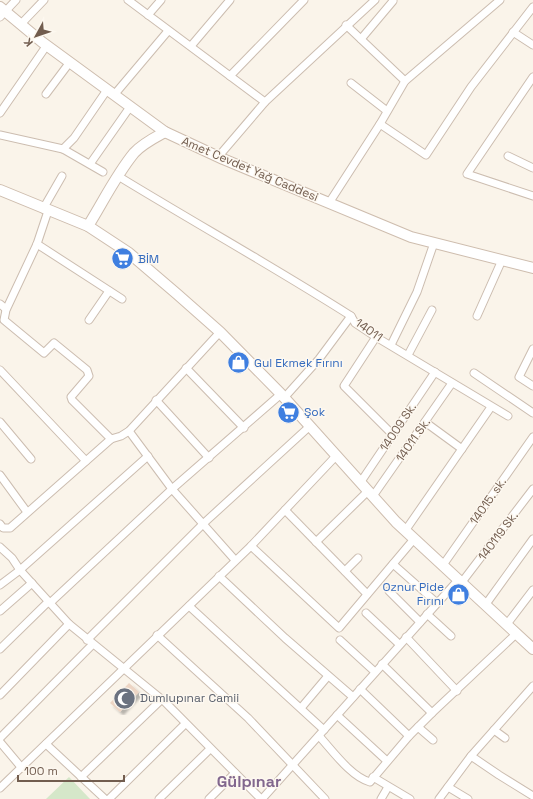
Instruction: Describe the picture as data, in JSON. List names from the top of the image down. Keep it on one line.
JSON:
{"streets":{"main road":["Amet Cevdet Yağ Caddesi"],"street":["14011","14009 Sk.","14011 Sk.","14015. sk.","140119 Sk."]},"crossings":[["14011","14009 Sk."],["14011","14011 Sk."]],"districts":["Gülpınar"],"places":{"supermarket":["BİM","Şok"],"shop":["Gul Ekmek Fırını","Oznur Pide Fırını"],"mosque":["Dumlupınar Camii"]},"scale_bar":"100 m","north":"bottom left"}
